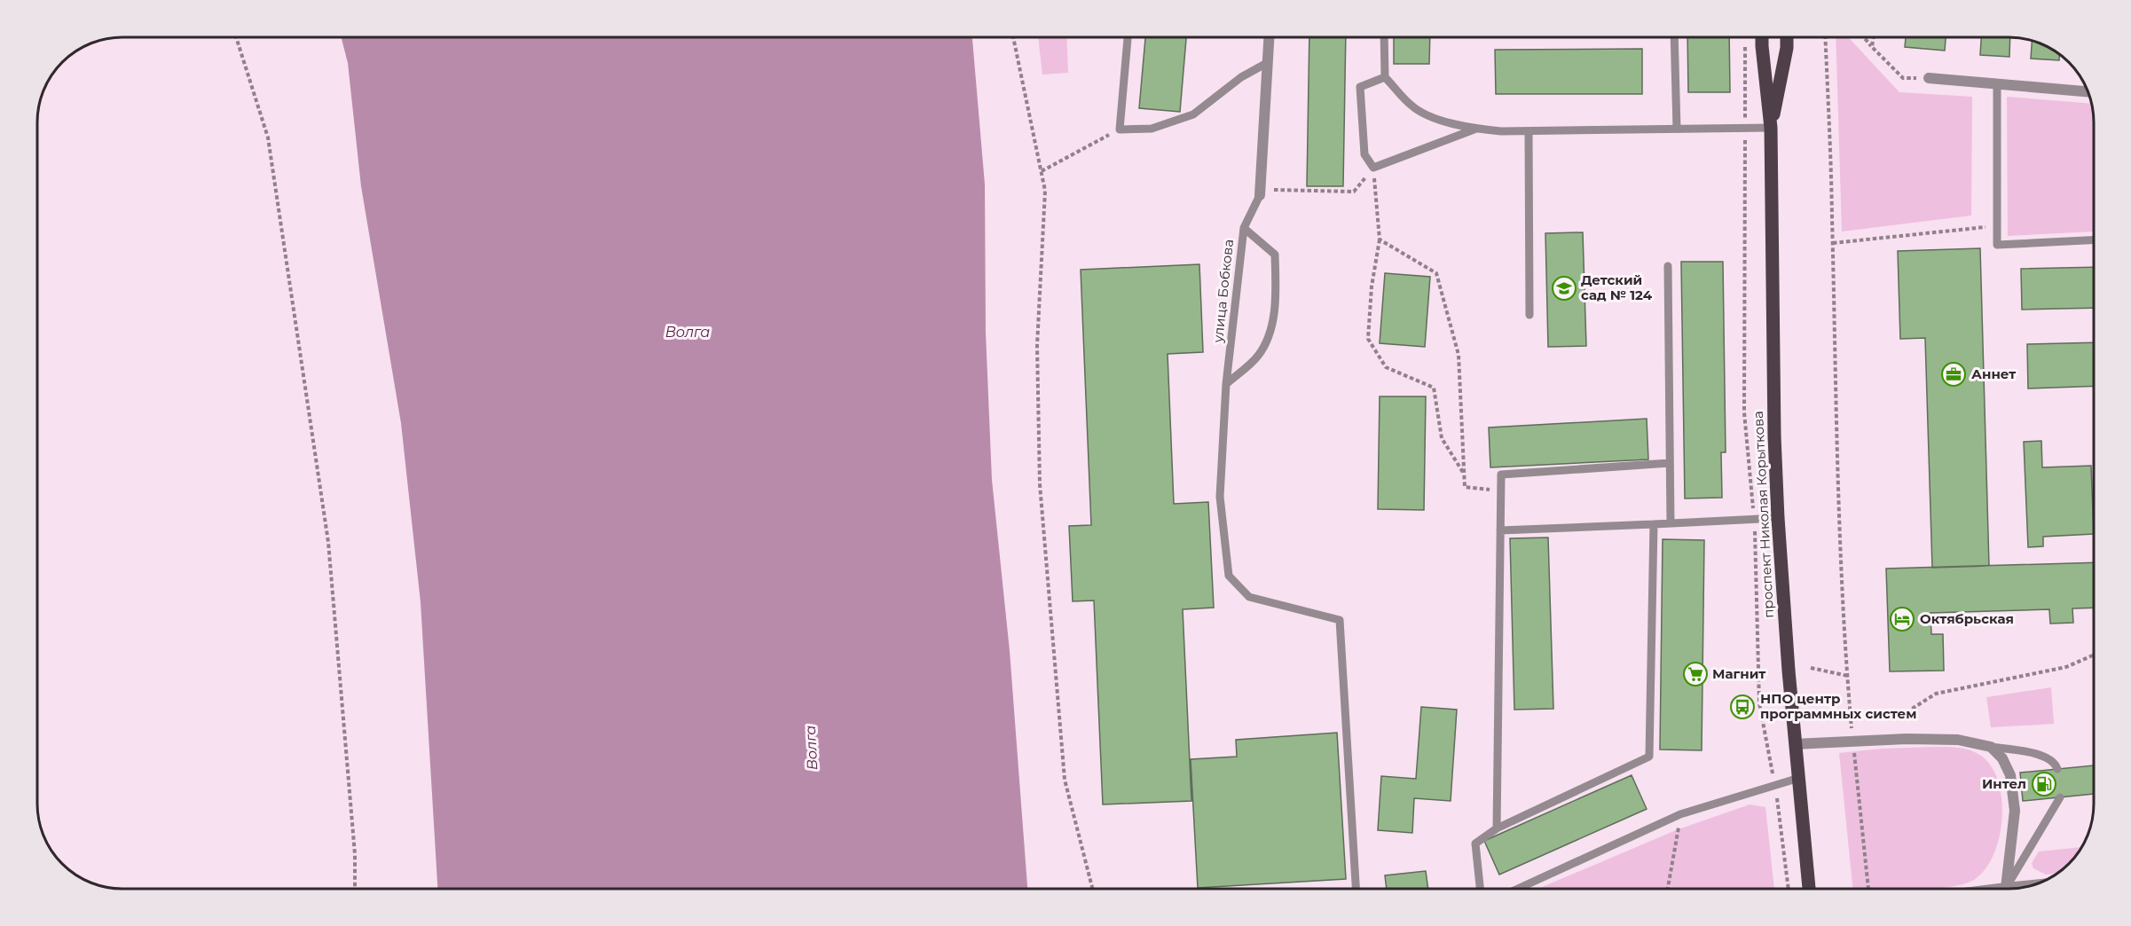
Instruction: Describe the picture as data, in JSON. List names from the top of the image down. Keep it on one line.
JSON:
{"streets":{"main road":["проспект Николая Корыткова"],"street":["улица Бобкова"]},"water":["Волга"],"places":{"school or university":["Детский сад № 124"],"office":["Аннет"],"hotel":["Октябрьская"],"supermarket":["Магнит"],"bus stop":["НПО центр программных систем"],"fuel station":["Интел"]}}
